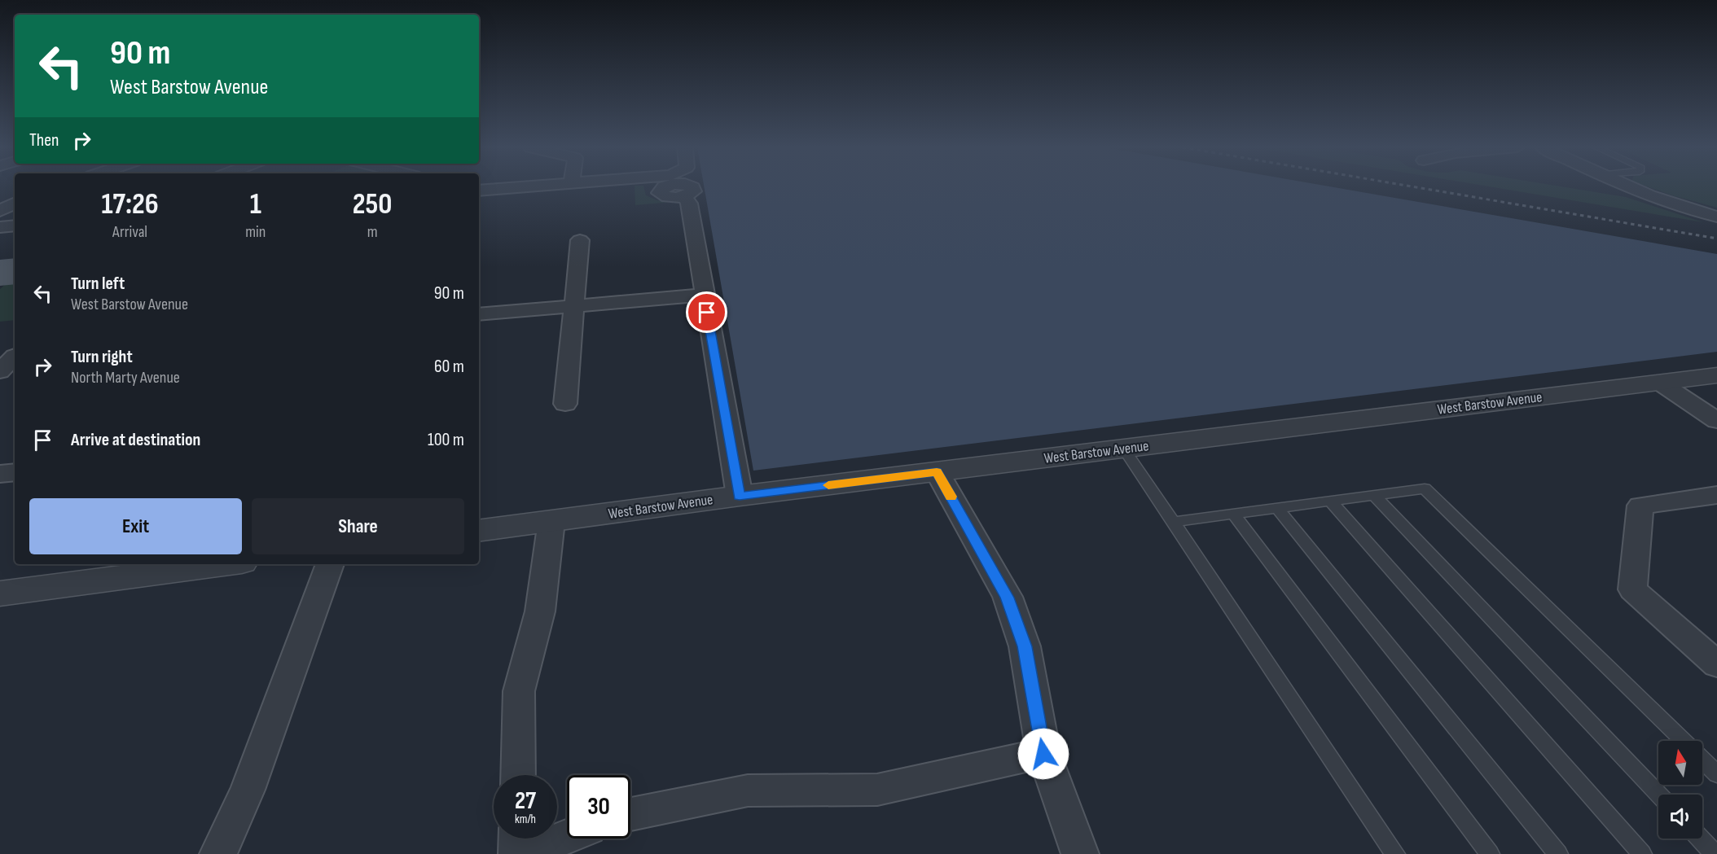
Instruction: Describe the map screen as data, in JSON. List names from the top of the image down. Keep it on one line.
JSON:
{"streets":{"street":["West Barstow Avenue"]},"north":"top","page":{"turn":["90 m","West Barstow Avenue"],"then":"Then","eta":["17:26","Arrival","1","min","250","m"],"list":[{"name":"Turn left","note":"West Barstow Avenue","value":"90 m"},{"name":"Turn right","note":"North Marty Avenue","value":"60 m"},{"name":"Arrive at destination","value":"100 m"}],"buttons":["Exit","Share"],"speed":"27 km/h","limit":"30"}}
